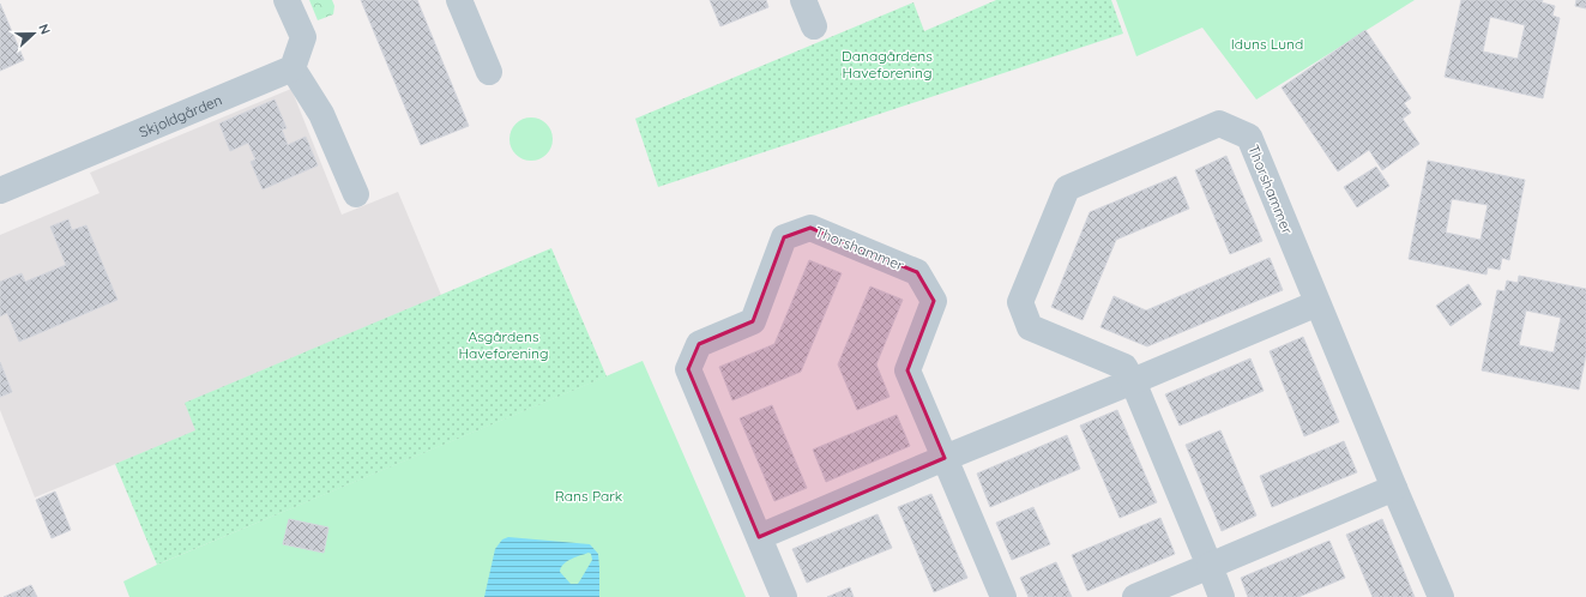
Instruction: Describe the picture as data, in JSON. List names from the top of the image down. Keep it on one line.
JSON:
{"streets":{"street":["Skjoldgården","Thorshammer"]},"parks":["Iduns Lund","Danagårdens Haveforening","Asgårdens Haveforening","Rans Park"],"north":"right"}
